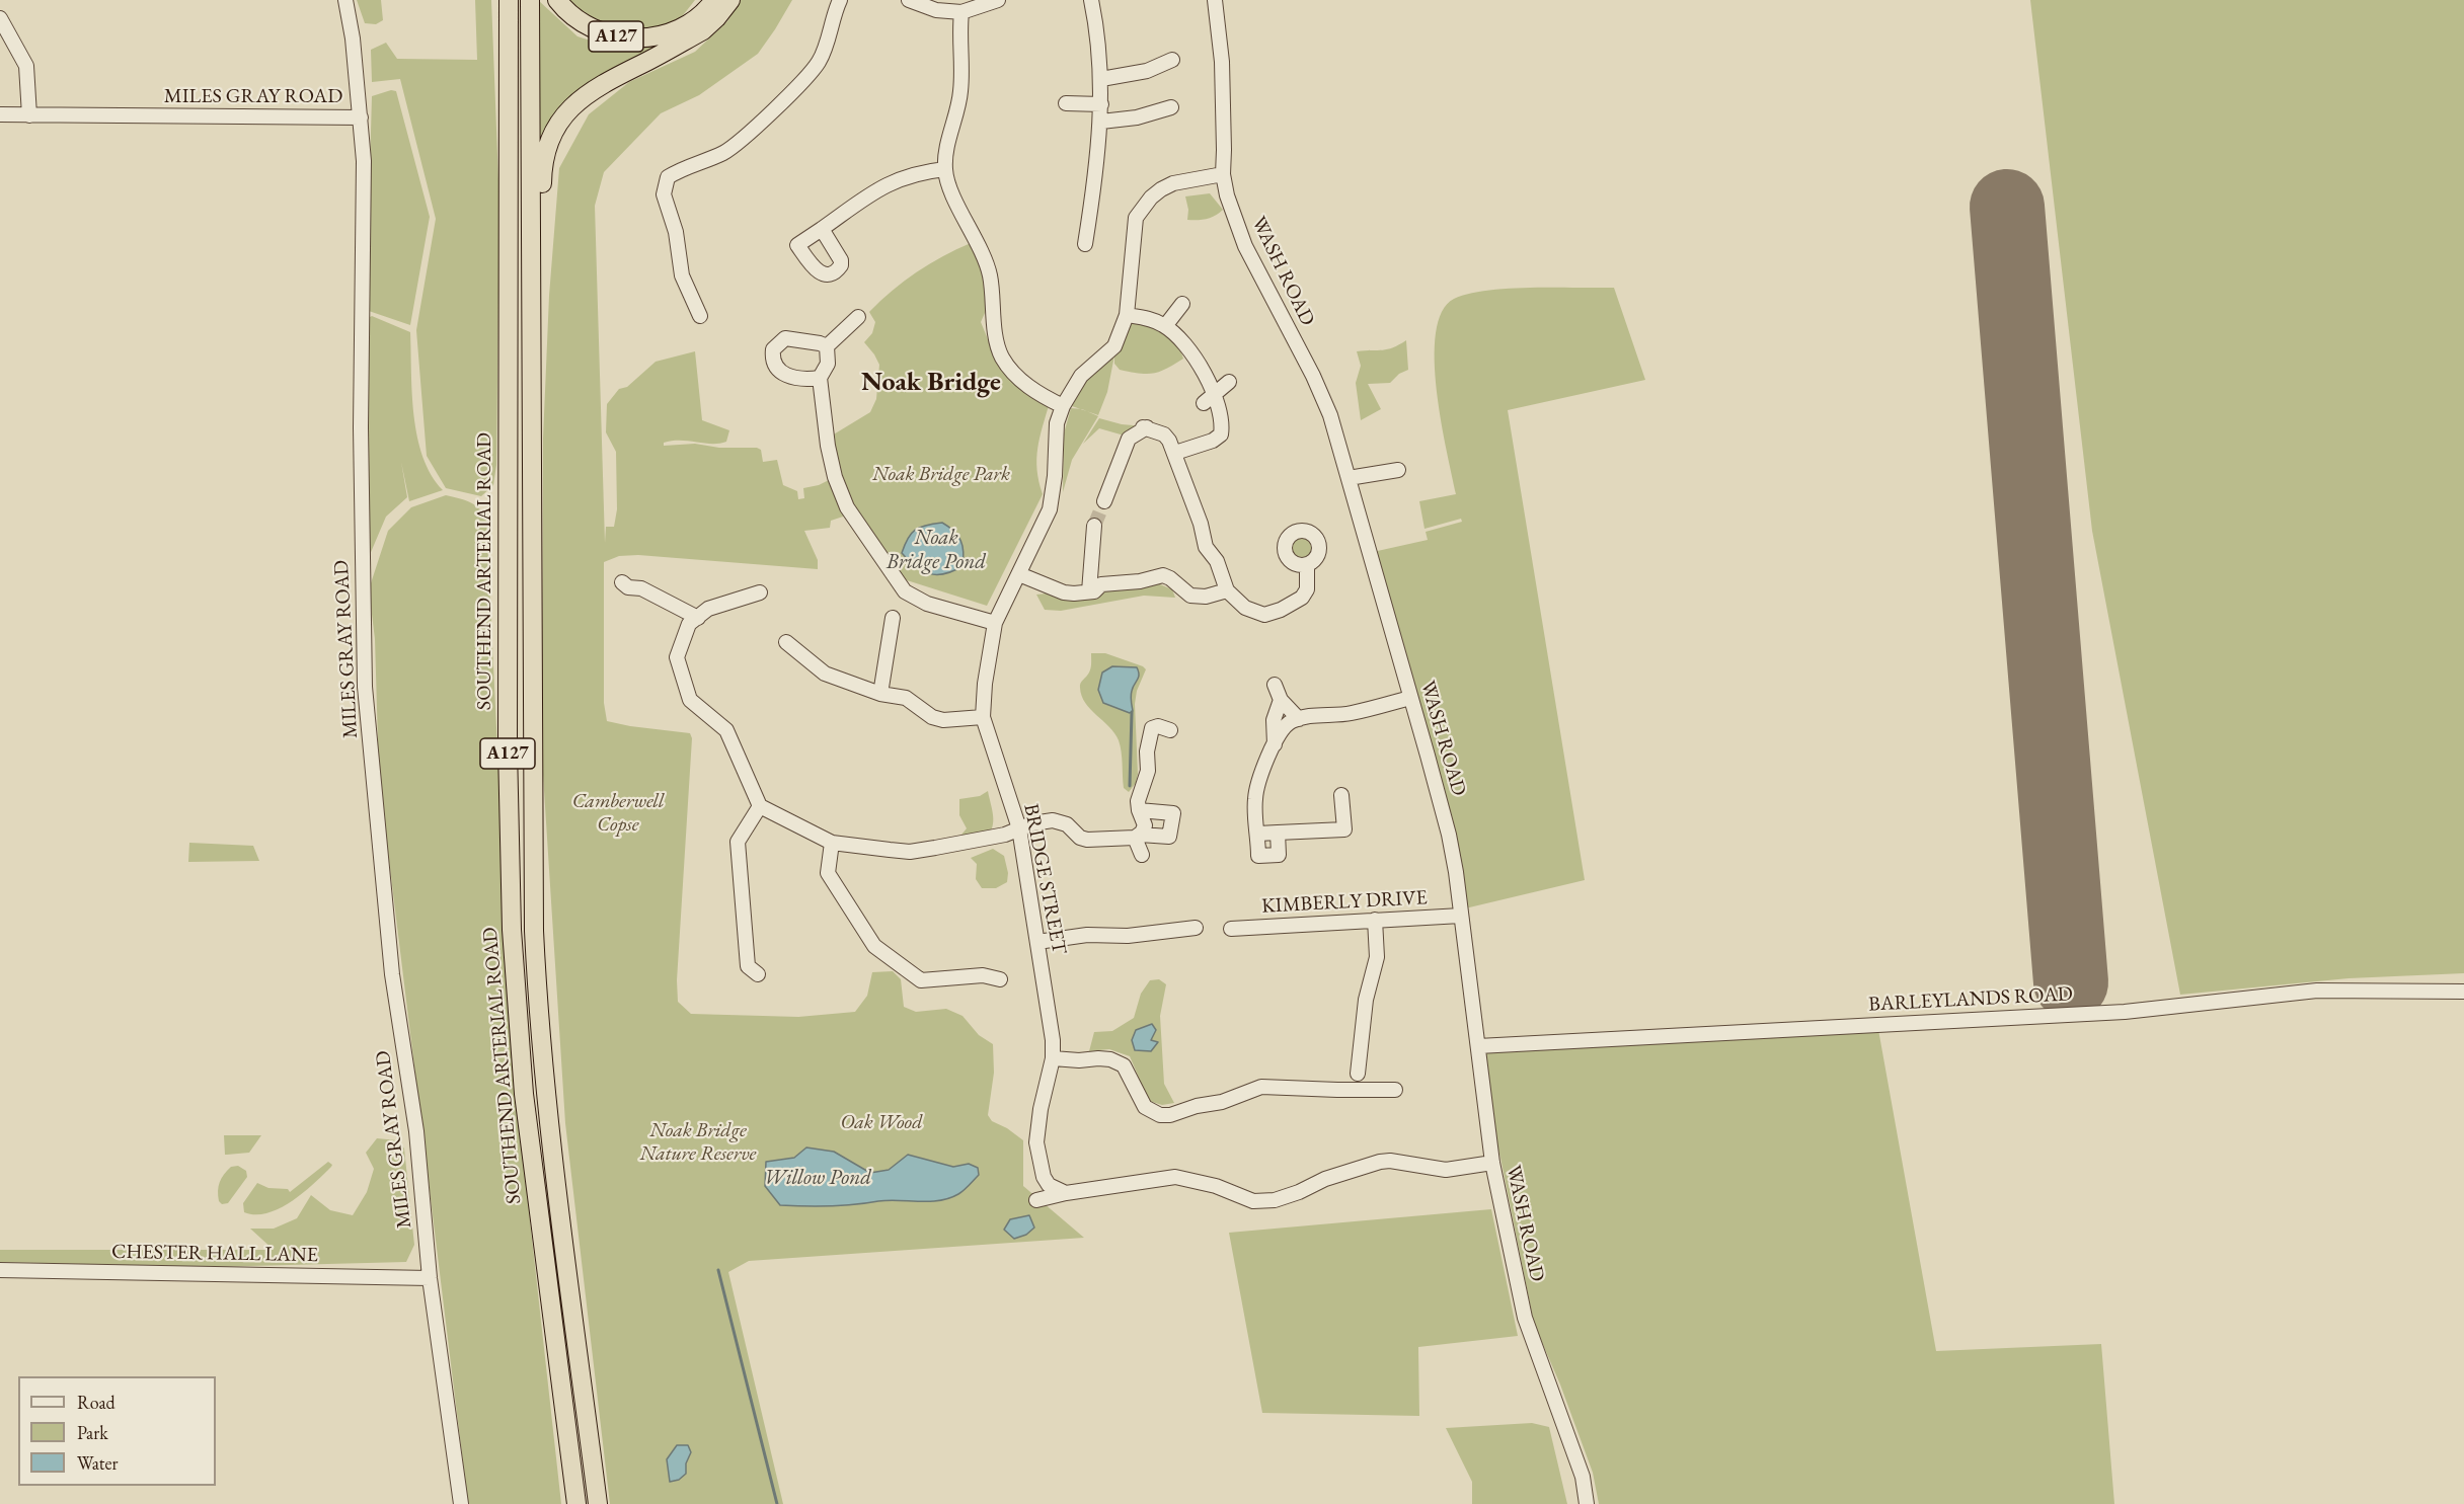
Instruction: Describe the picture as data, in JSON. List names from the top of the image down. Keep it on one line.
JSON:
{"streets":{"highway":["A127","SOUTHEND ARTERIAL ROAD"],"street":["MILES GRAY ROAD","WASH ROAD","BRIDGE STREET","KIMBERLY DRIVE","BARLEYLANDS ROAD","CHESTER HALL LANE"]},"crossings":[["MILES GRAY ROAD","CHESTER HALL LANE"],["WASH ROAD","BRIDGE STREET"],["WASH ROAD","KIMBERLY DRIVE"],["WASH ROAD","BARLEYLANDS ROAD"]],"districts":["Noak Bridge"],"water":["Noak Bridge Pond","Willow Pond"],"parks":["Noak Bridge Park","Camberwell Copse","Oak Wood","Noak Bridge Nature Reserve"],"legend":["Road","Park","Water"]}
